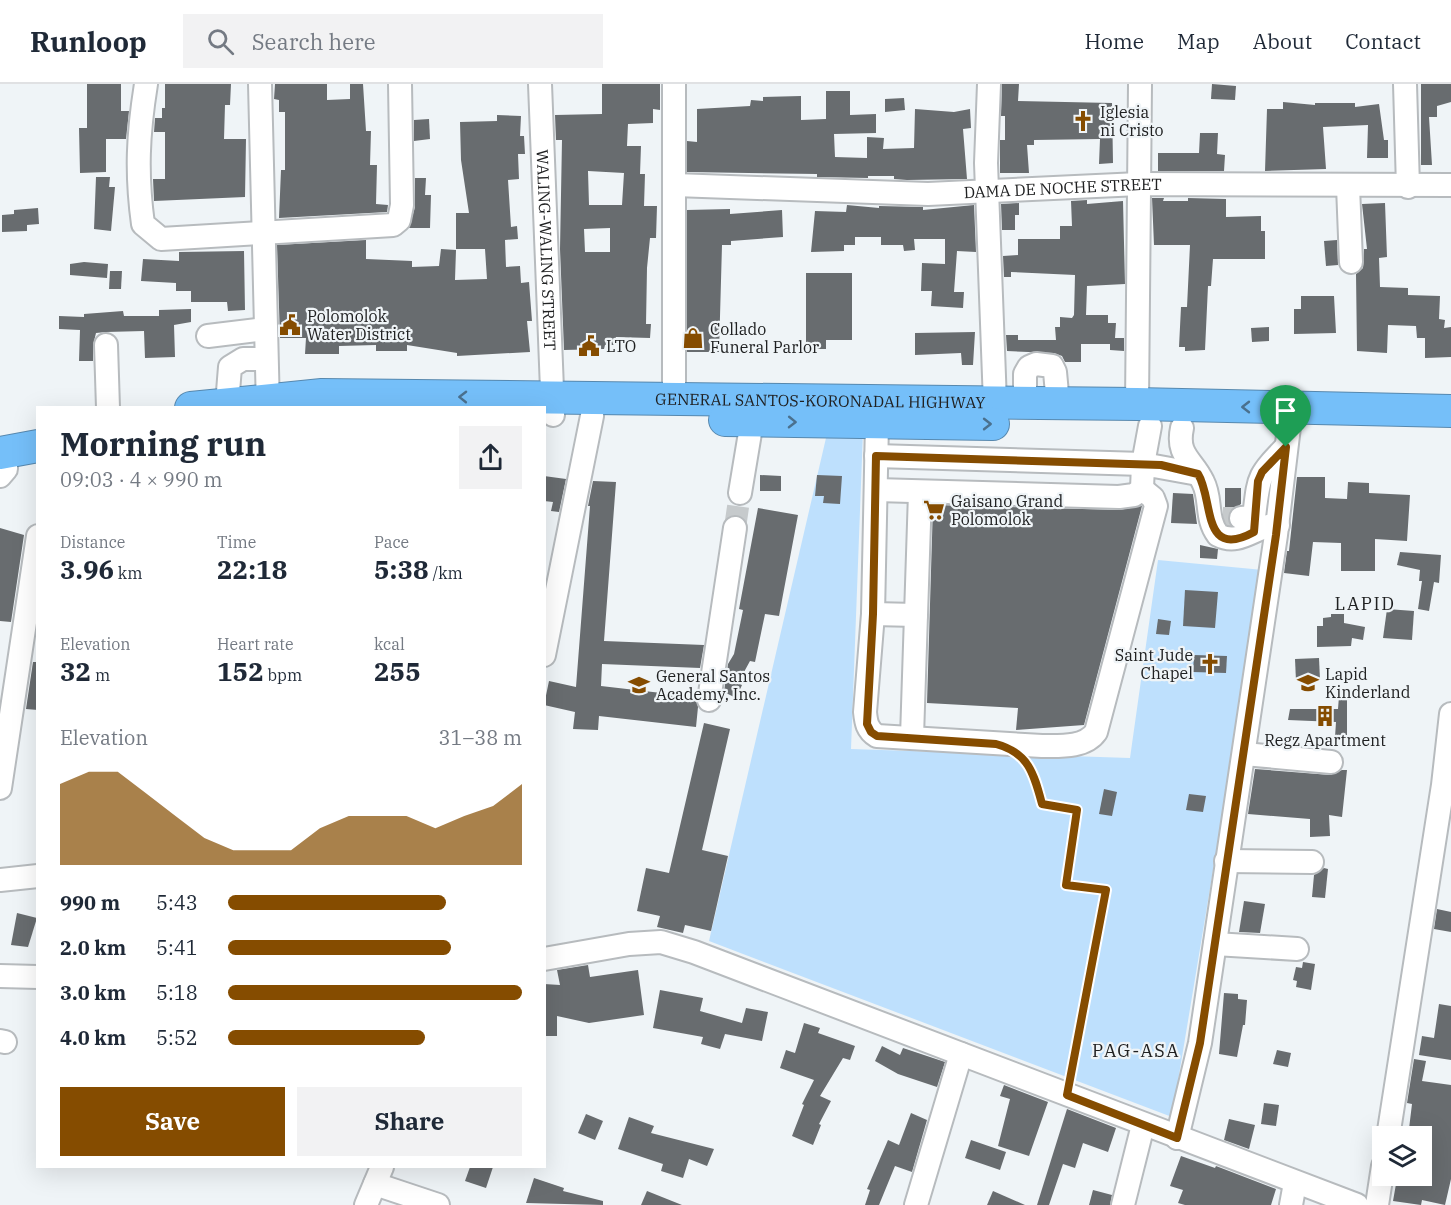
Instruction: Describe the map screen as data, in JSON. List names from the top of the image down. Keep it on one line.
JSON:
{"streets":{"highway":["GENERAL SANTOS-KORONADAL HIGHWAY"],"street":["DAMA DE NOCHE STREET","WALING-WALING STREET"]},"crossings":[["WALING-WALING STREET","GENERAL SANTOS-KORONADAL HIGHWAY"]],"districts":["LAPID","PAG-ASA"],"places":{"church":["Iglesia ni Cristo","Saint Jude Chapel"],"public building":["Polomolok Water District","LTO"],"shop":["Collado Funeral Parlor"],"supermarket":["Gaisano Grand Polomolok"],"school or university":["Lapid Kinderland","General Santos Academy, Inc."],"building":["Regz Apartment"]},"page":{"header":"Runloop","search":"Search here","nav":["Home","Map","About","Contact"],"heading":["Morning run","09:03 · 4 × 990 m"],"stats":[["Distance","3.96 km"],["Time","22:18"],["Pace","5:38 /km"],["Elevation","32 m"],["Heart rate","152 bpm"],["kcal","255"]],"chart":["Elevation","31–38 m"],"list":[{"name":"990 m","note":"5:43"},{"name":"2.0 km","note":"5:41"},{"name":"3.0 km","note":"5:18"},{"name":"4.0 km","note":"5:52"}],"buttons":["Save","Share"]}}
